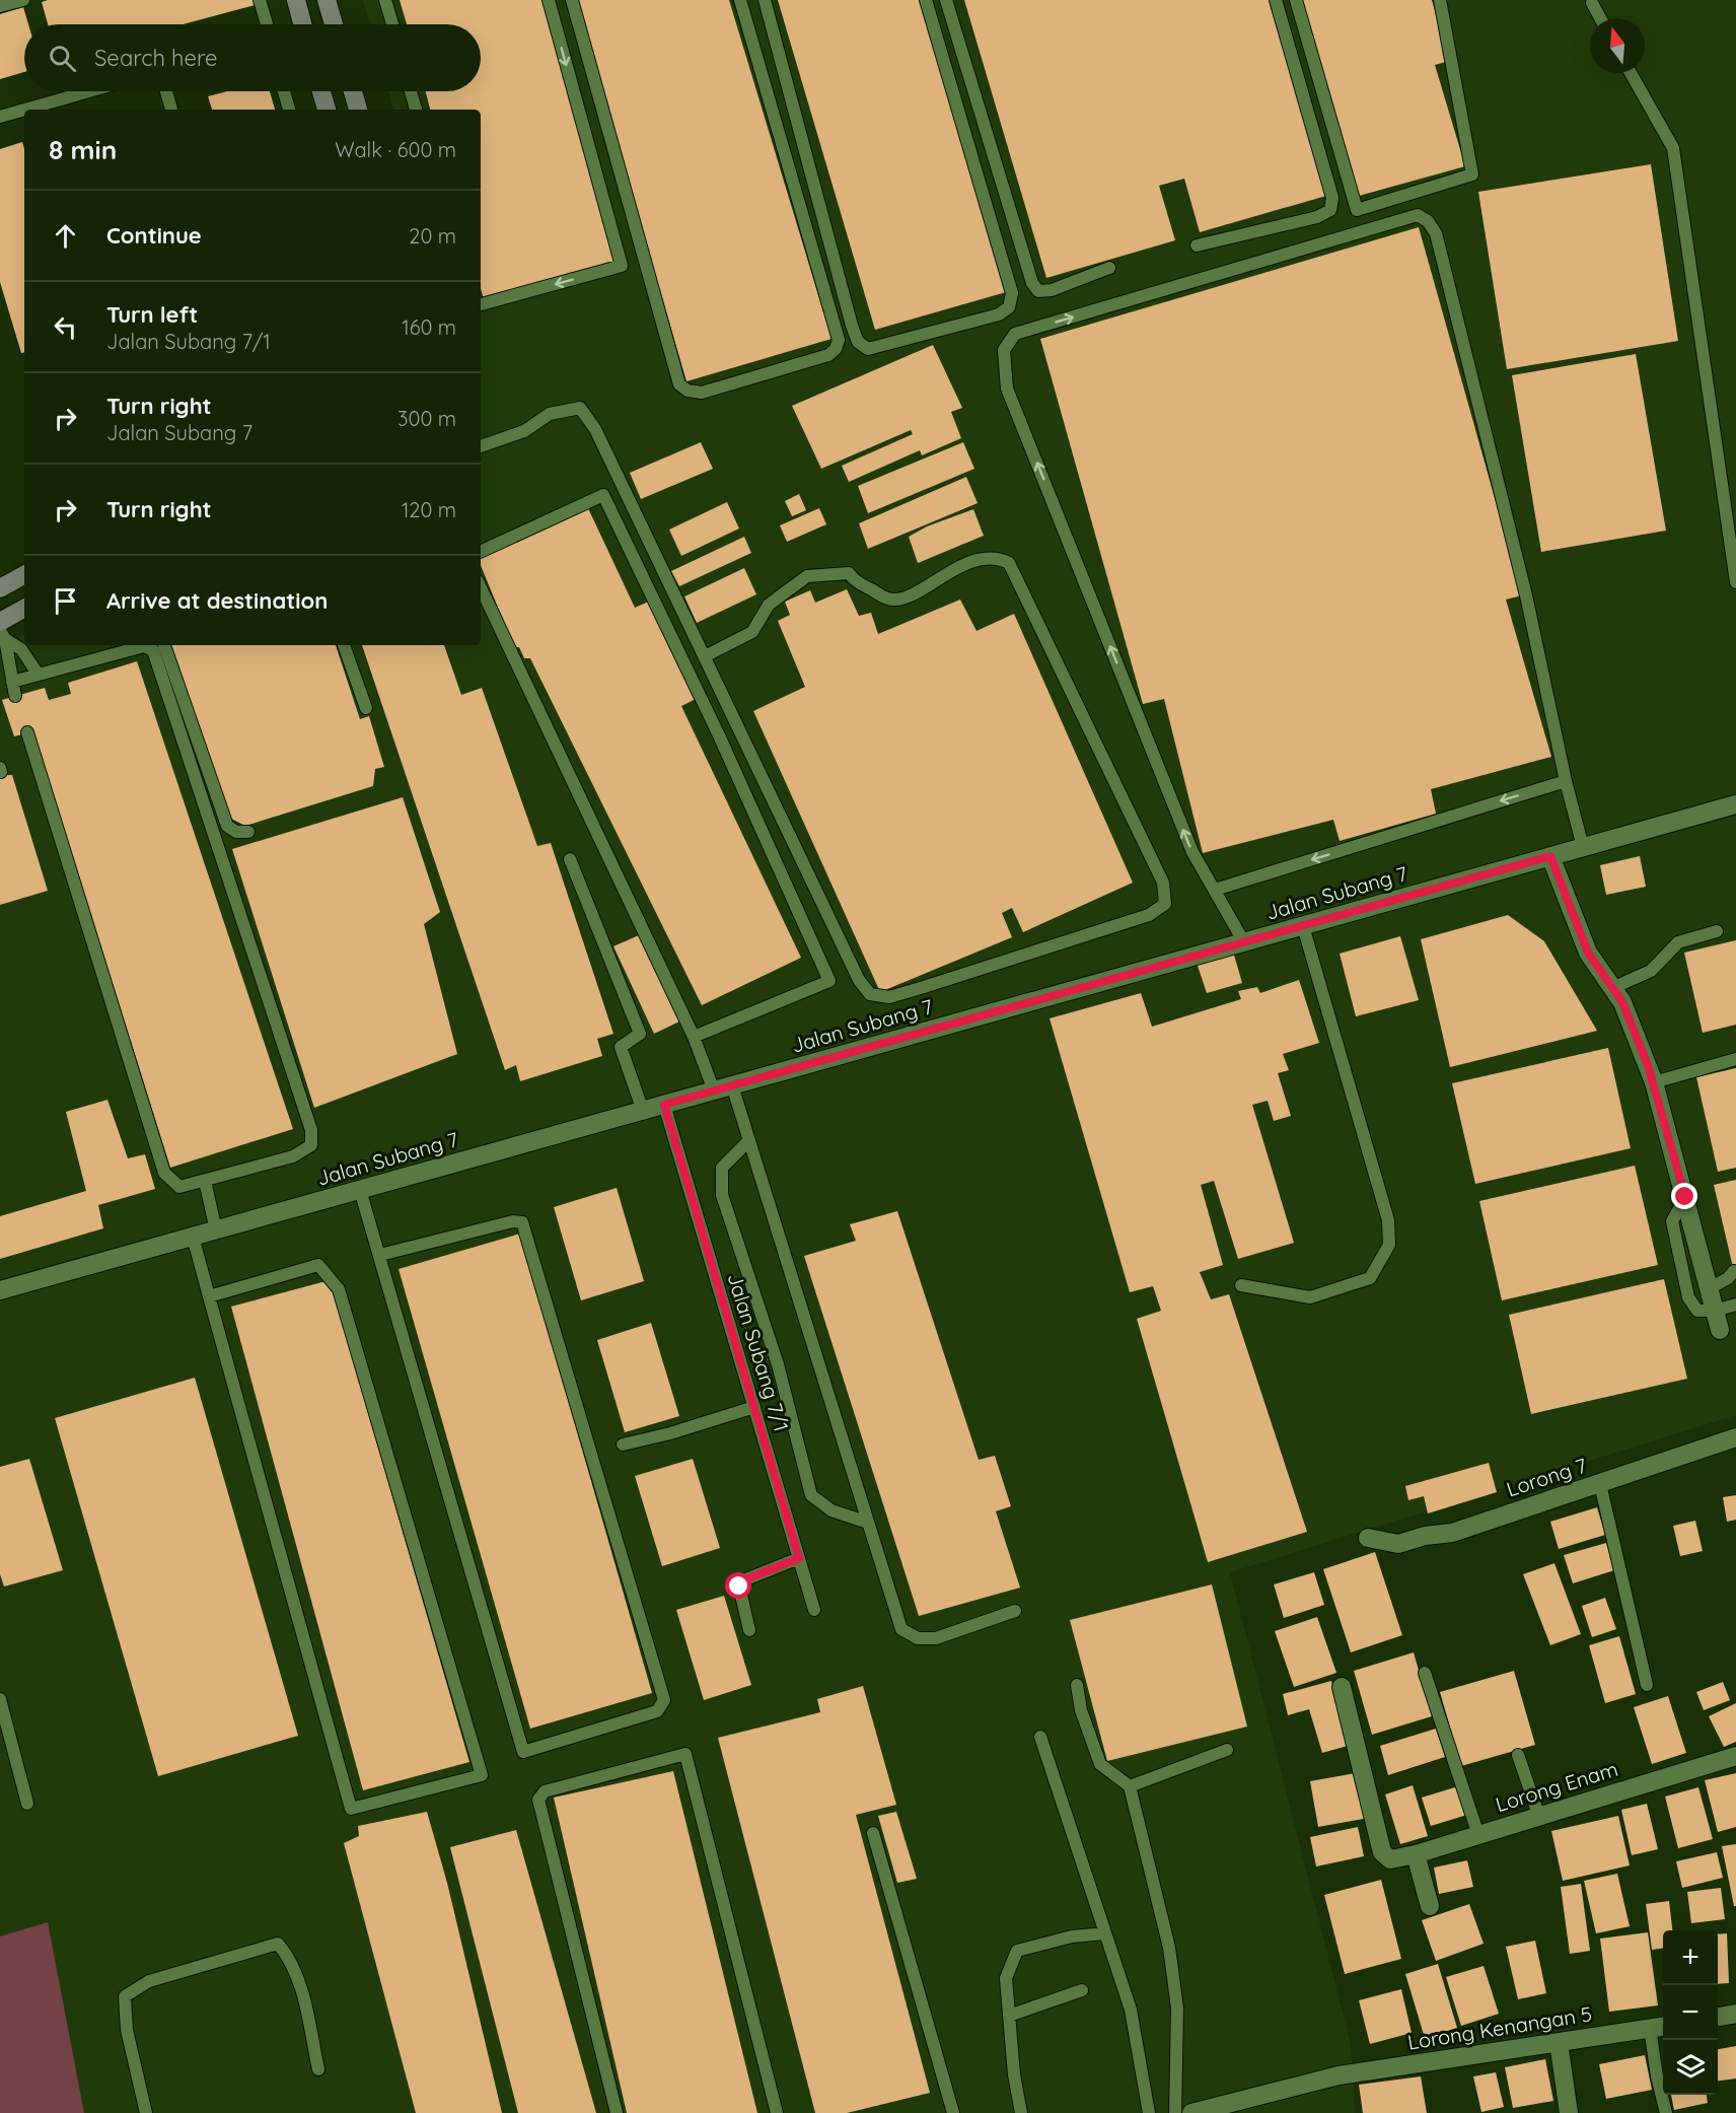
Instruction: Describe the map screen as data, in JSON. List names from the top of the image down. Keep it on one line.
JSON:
{"streets":{"street":["Jalan Subang 7","Lorong 7","Lorong Enam","Lorong Kenangan 5"],"lane":["Jalan Subang 7/1"]},"crossings":[["Jalan Subang 7","Jalan Subang 7/1"]],"north":"top","page":{"search":"Search here","heading":["8 min","Walk · 600 m"],"list":[["Continue","20 m"],["Turn left","Jalan Subang 7/1","160 m"],["Turn right","Jalan Subang 7","300 m"],["Turn right","120 m"],"Arrive at destination"],"map_buttons":["+","−"]}}
